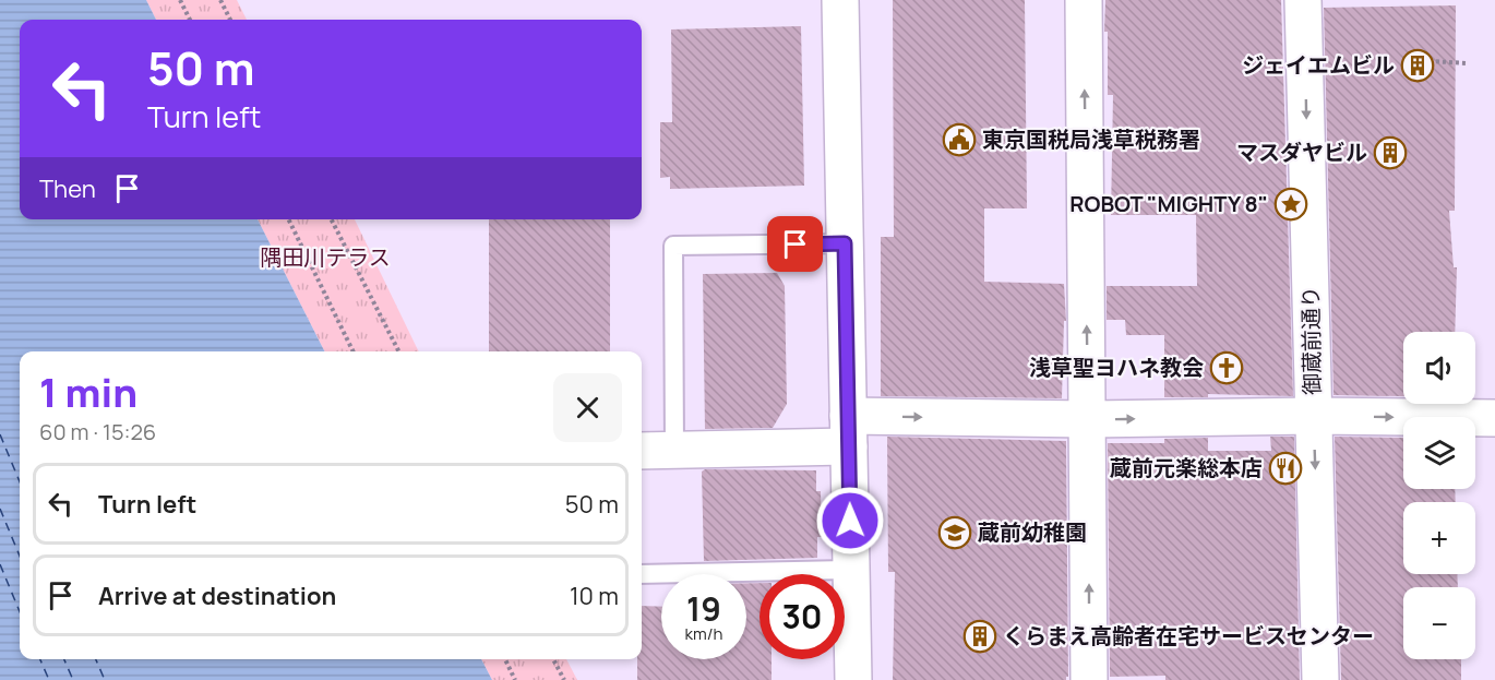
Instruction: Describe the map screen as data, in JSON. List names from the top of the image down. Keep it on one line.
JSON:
{"streets":{"street":["御蔵前通り"]},"parks":["隅田川テラス"],"places":{"building":["ジェイエムビル","マスダヤビル","くらまえ高齢者在宅サービスセンター"],"public building":["東京国税局浅草税務署"],"place":["ROBOT \"MIGHTY 8\""],"church":["浅草聖ヨハネ教会"],"restaurant":["蔵前元楽総本店"],"school or university":["蔵前幼稚園"]},"page":{"turn":["50 m","Turn left"],"then":"Then","map_buttons":["+","−"],"heading":["1 min","60 m · 15:26"],"list":[{"name":"Turn left","value":"50 m"},{"name":"Arrive at destination","value":"10 m"}],"speed":"19 km/h","limit":"30"}}
